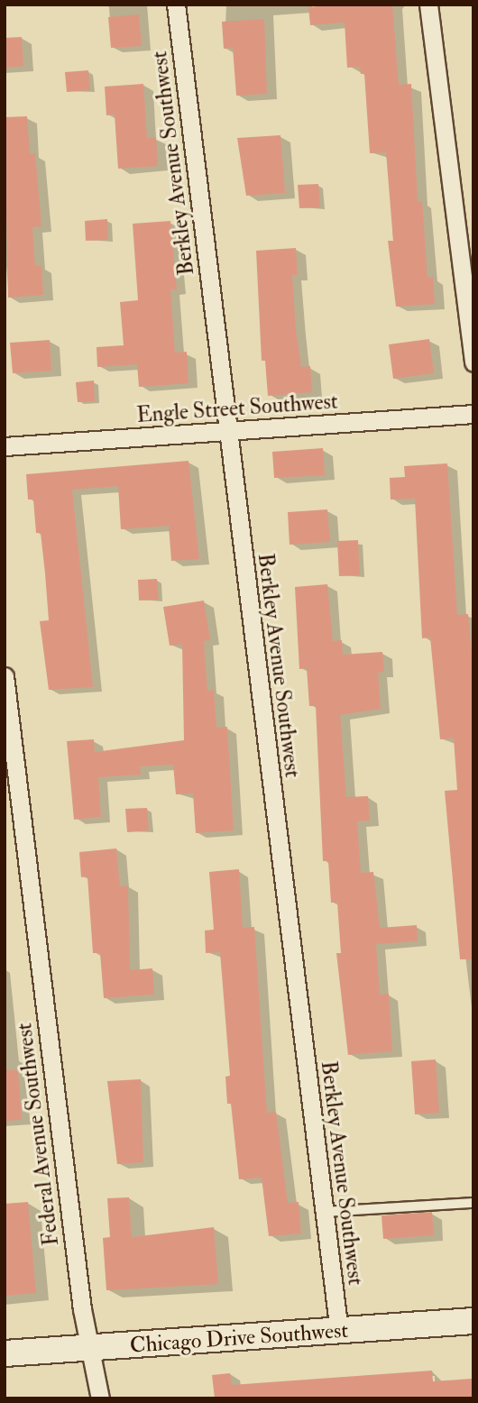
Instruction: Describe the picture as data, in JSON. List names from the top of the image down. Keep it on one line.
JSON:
{"streets":{"main road":["Chicago Drive Southwest"],"street":["Berkley Avenue Southwest","Engle Street Southwest","Federal Avenue Southwest"]},"crossings":[["Berkley Avenue Southwest","Engle Street Southwest"],["Berkley Avenue Southwest","Chicago Drive Southwest"],["Federal Avenue Southwest","Chicago Drive Southwest"]]}
